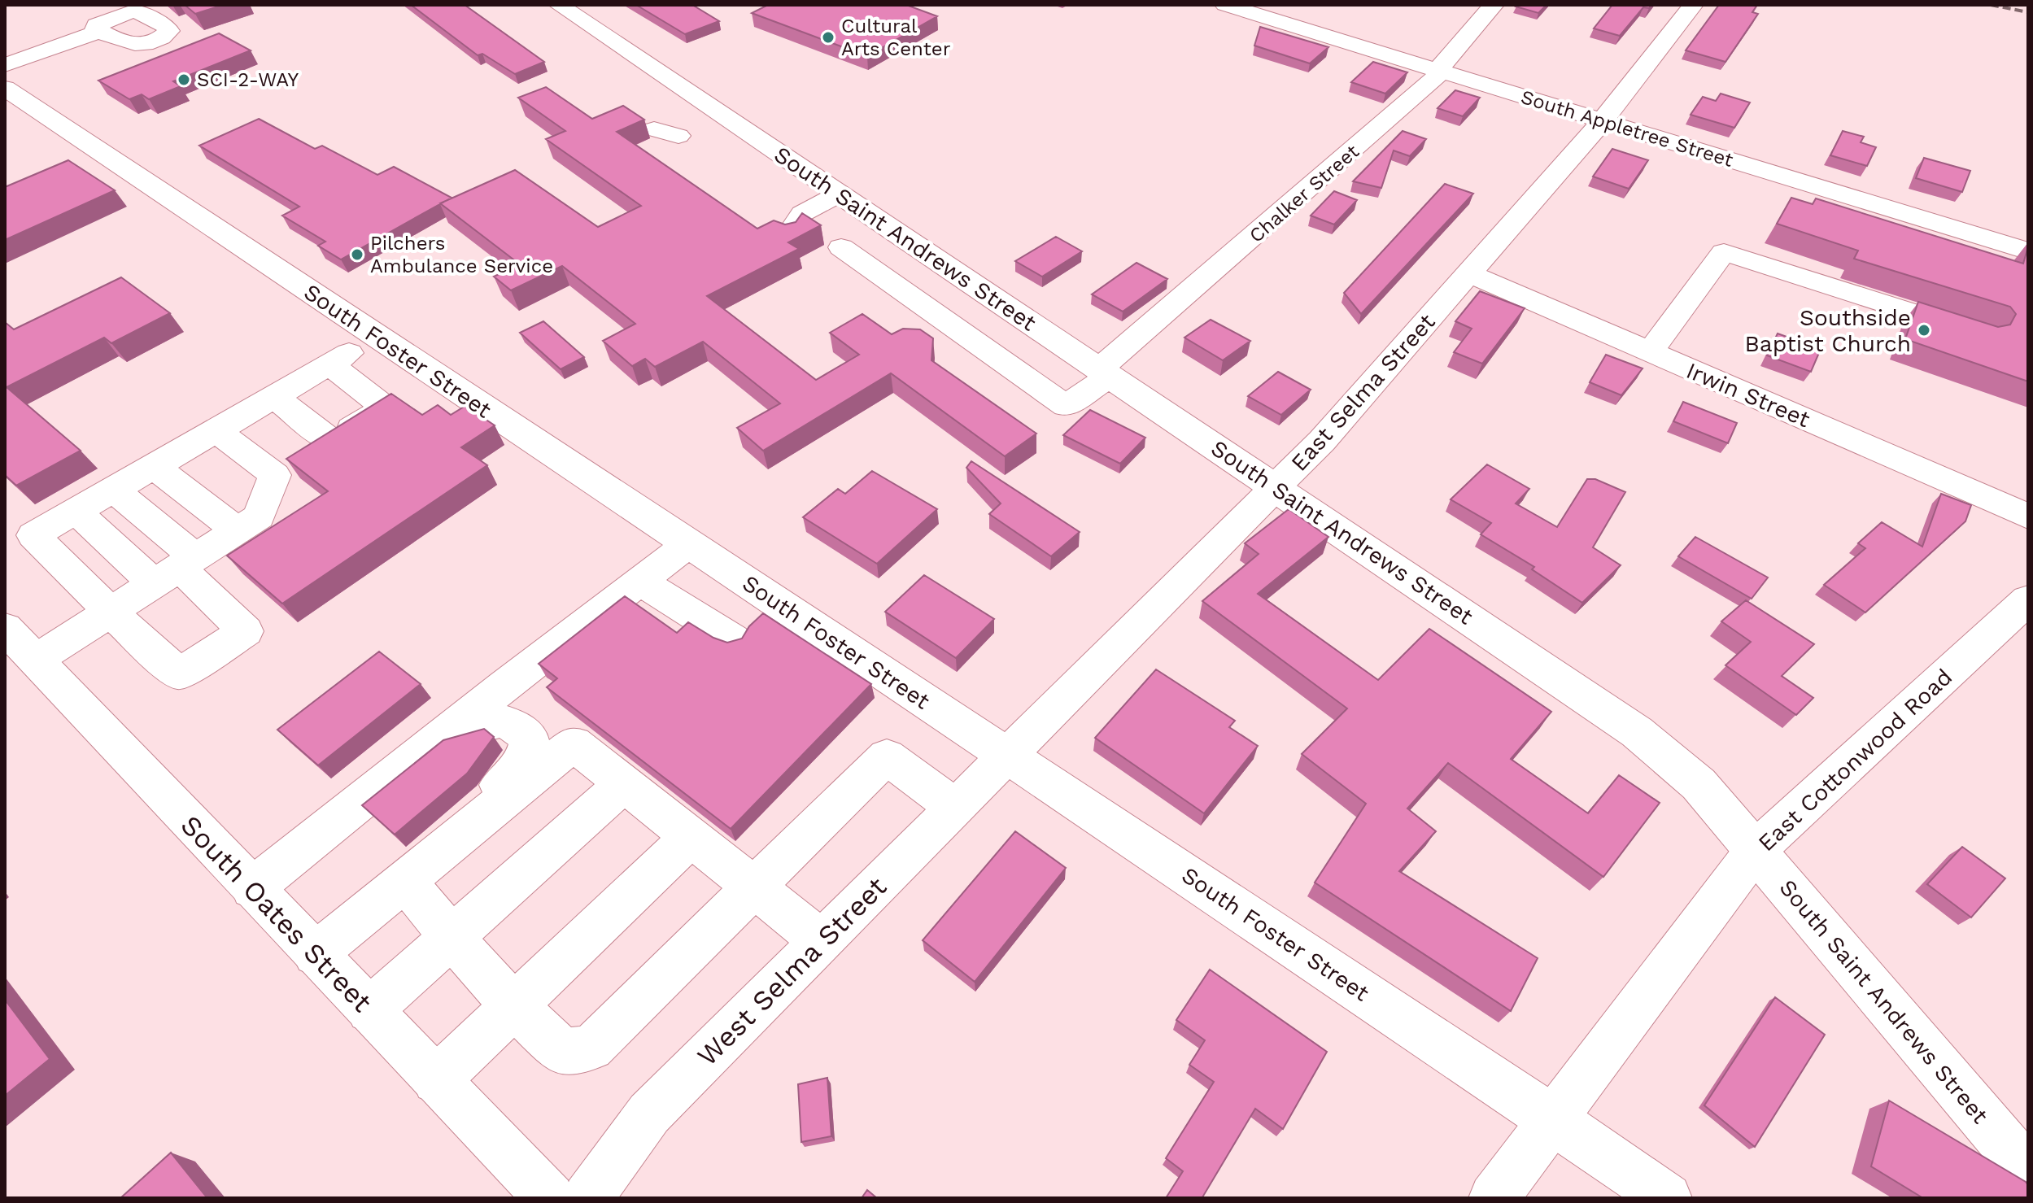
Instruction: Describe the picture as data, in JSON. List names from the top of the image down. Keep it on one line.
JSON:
{"streets":{"street":["South Appletree Street","Chalker Street","South Saint Andrews Street","South Foster Street","East Selma Street","Irwin Street","East Cottonwood Road","South Oates Street","West Selma Street"]},"crossings":[["South Appletree Street","Chalker Street"],["South Appletree Street","East Selma Street"],["Chalker Street","South Saint Andrews Street"],["South Saint Andrews Street","East Selma Street"],["South Saint Andrews Street","East Cottonwood Road"],["South Foster Street","East Selma Street"],["South Foster Street","East Cottonwood Road"],["South Foster Street","West Selma Street"],["East Selma Street","Irwin Street"],["East Selma Street","West Selma Street"]],"places":["Cultural Arts Center","SCI-2-WAY","Pilchers Ambulance Service","Southside Baptist Church"]}
